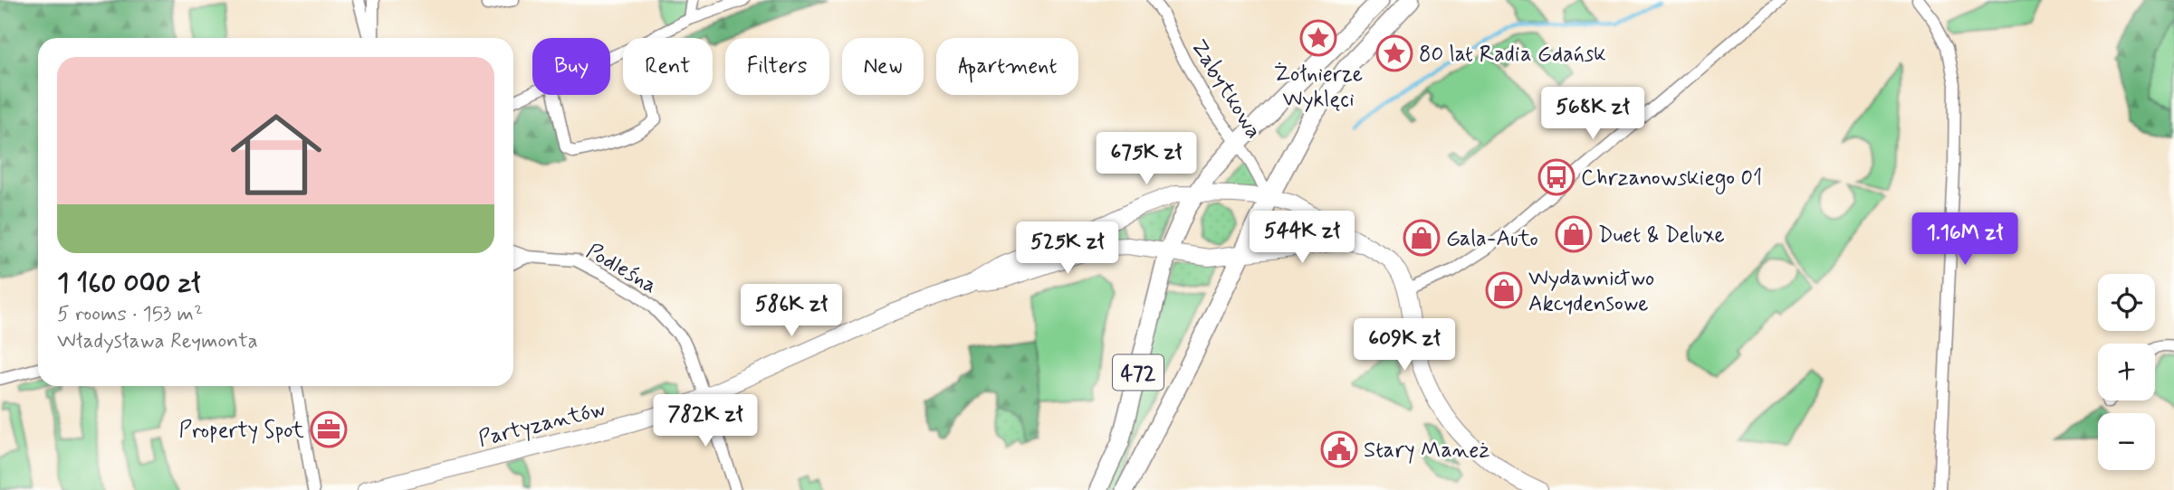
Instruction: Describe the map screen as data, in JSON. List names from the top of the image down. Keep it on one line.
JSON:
{"streets":{"main road":["472"],"street":["Zabytkowa","Podleśna","Partyzantów"]},"crossings":[["Zabytkowa","472"],["Zabytkowa","Partyzantów"],["Podleśna","Partyzantów"],["472","Partyzantów"]],"places":{"place":["Żołnierze Wyklęci","80 lat Radia Gdańsk"],"bus stop":["Chrzanowskiego 01"],"shop":["Duet & Deluxe","Gala-Auto","Wydawnictwo Akcydensowe"],"office":["Property Spot"],"public building":["Stary Maneż"]},"page":{"chip":["Buy","Rent","Filters","New","Apartment"],"list":[{"name":"1 160 000 zł","note":"5 rooms · 153 m² · Władysława Reymonta"}],"price":["568K zł","675K zł","544K zł","1.16M zł","525K zł","586K zł","609K zł","782K zł"],"map_buttons":["+","−"]}}
